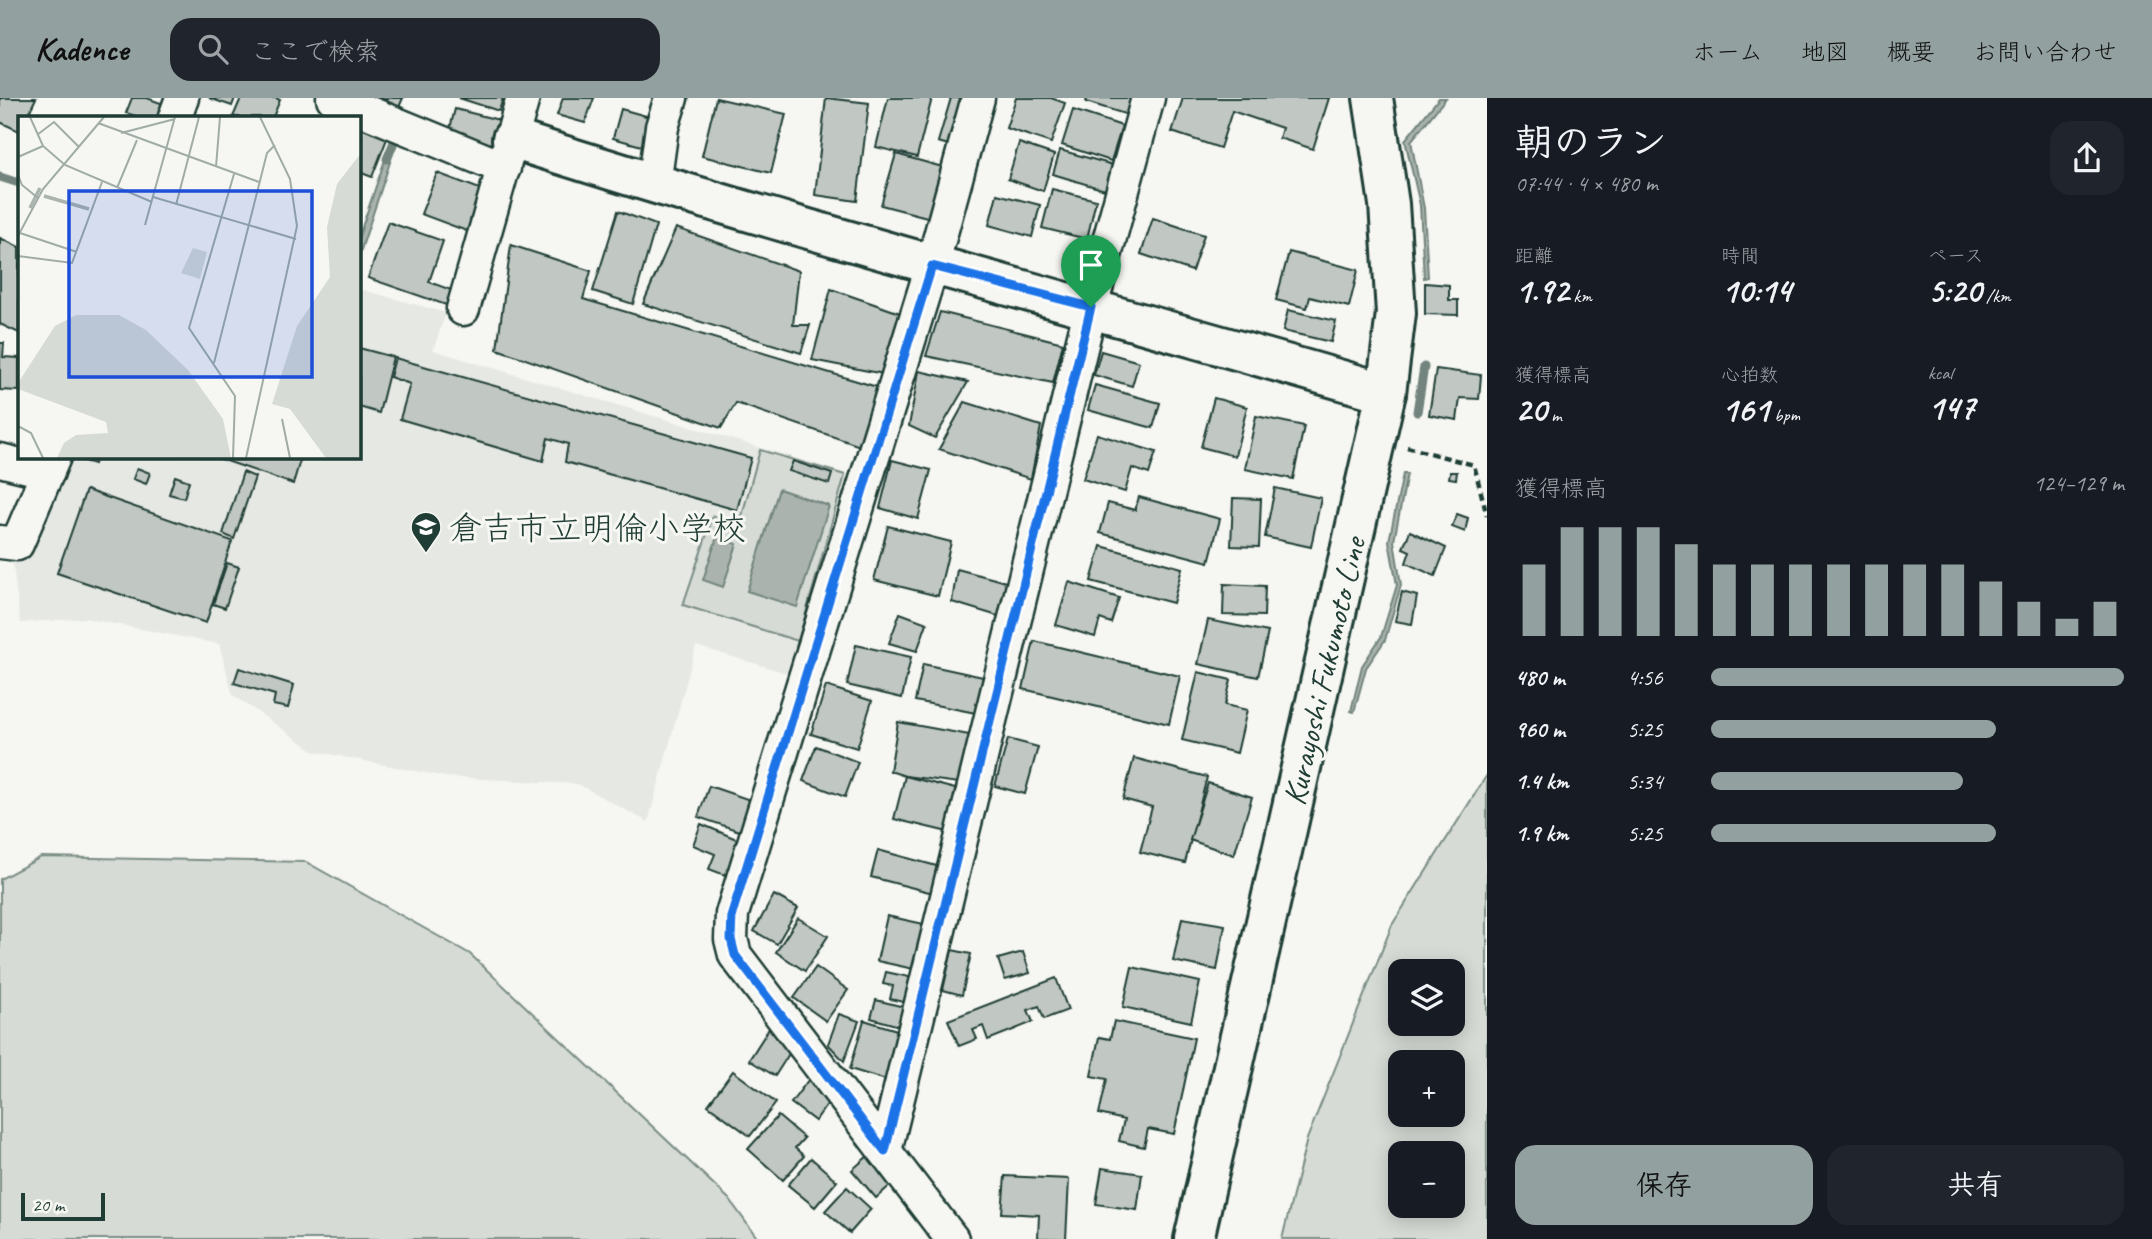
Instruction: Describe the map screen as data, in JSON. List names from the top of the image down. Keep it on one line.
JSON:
{"streets":{"main road":["Kurayoshi Fukumoto Line"]},"places":{"school or university":["倉吉市立明倫小学校"]},"scale_bar":"20 m","page":{"header":"Kadence","search":"ここで検索","nav":["ホーム","地図","概要","お問い合わせ"],"heading":["朝のラン","07:44 · 4 × 480 m"],"stats":[["距離","1.92 km"],["時間","10:14"],["ペース","5:20 /km"],["獲得標高","20 m"],["心拍数","161 bpm"],["kcal","147"]],"chart":["獲得標高","124–129 m"],"list":[{"name":"480 m","note":"4:56"},{"name":"960 m","note":"5:25"},{"name":"1.4 km","note":"5:34"},{"name":"1.9 km","note":"5:25"}],"map_buttons":["+","−"],"buttons":["保存","共有"],"scale":"20 m"}}
